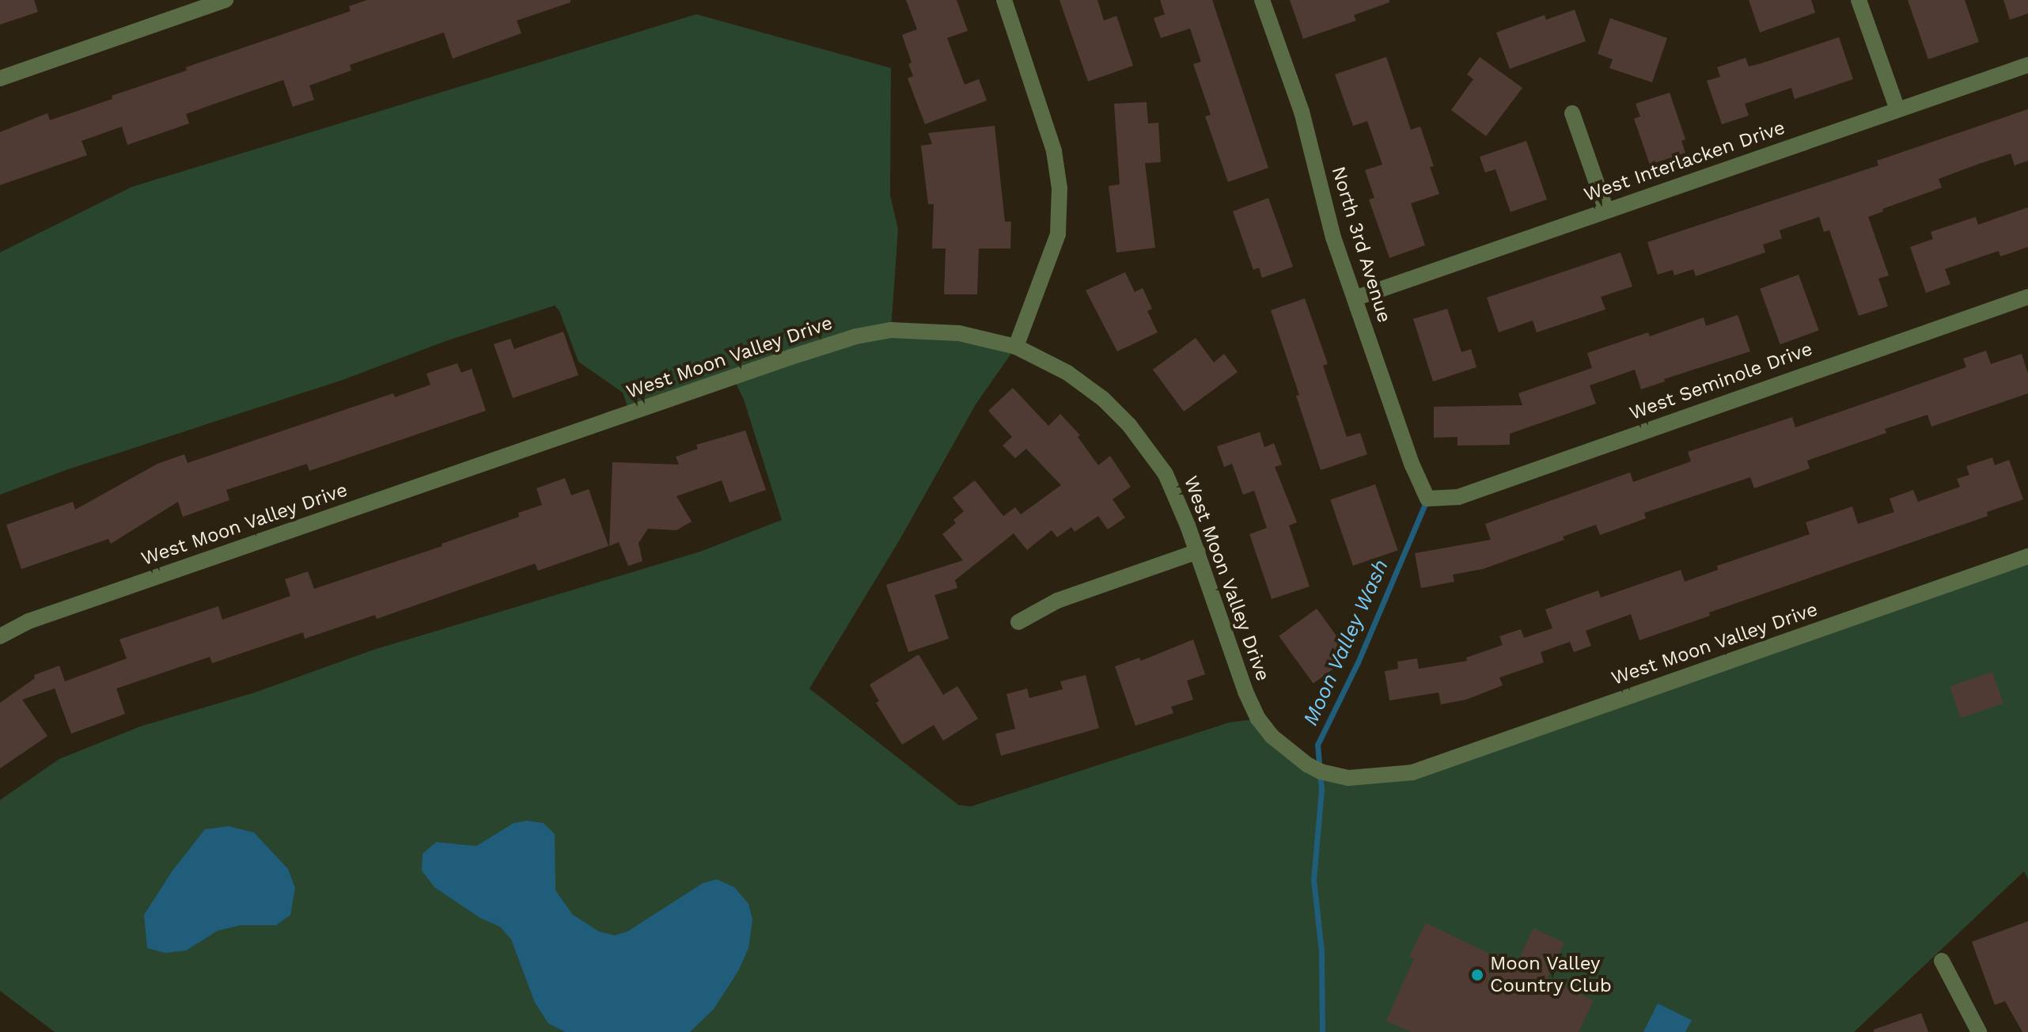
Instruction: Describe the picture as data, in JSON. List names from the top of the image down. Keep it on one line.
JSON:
{"streets":{"street":["West Interlacken Drive","North 3rd Avenue","West Moon Valley Drive","West Seminole Drive"]},"crossings":[["West Interlacken Drive","North 3rd Avenue"],["North 3rd Avenue","West Seminole Drive"]],"water":["Moon Valley Wash"],"places":["Moon Valley Country Club"]}
